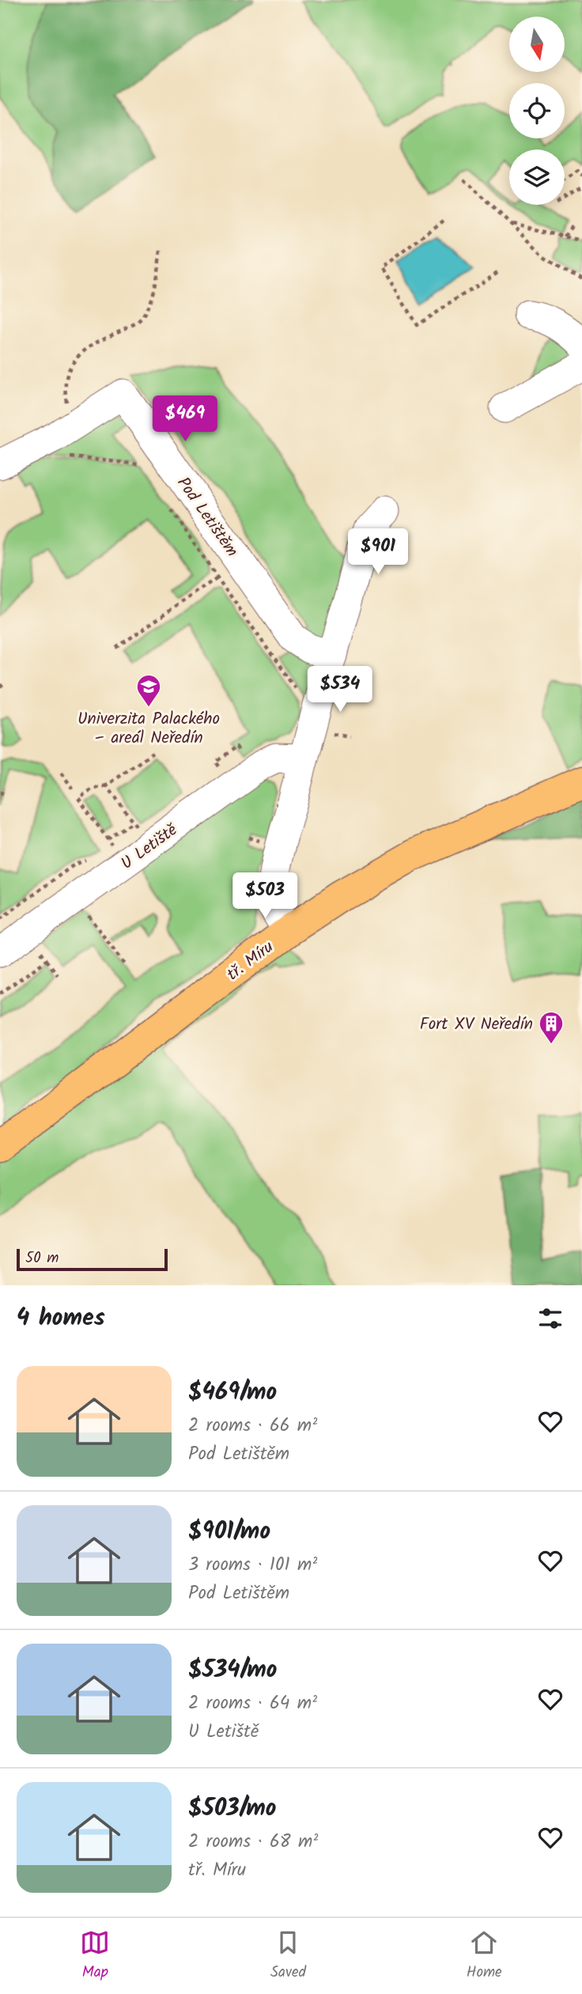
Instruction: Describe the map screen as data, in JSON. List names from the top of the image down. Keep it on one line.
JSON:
{"streets":{"main road":["tř. Míru"],"street":["Pod Letištěm","U Letiště"]},"places":{"school or university":["Univerzita Palackého – areál Neředín"],"building":["Fort XV Neředín"]},"scale_bar":"50 m","north":"bottom","page":{"price":["$469","$901","$534","$503"],"scale":"50 m","heading":"4 homes","list":[{"name":"$469/mo","note":"2 rooms · 66 m² · Pod Letištěm"},{"name":"$901/mo","note":"3 rooms · 101 m² · Pod Letištěm"},{"name":"$534/mo","note":"2 rooms · 64 m² · U Letiště"},{"name":"$503/mo","note":"2 rooms · 68 m² · tř. Míru"}],"tabs":["Map","Saved","Home"]}}
